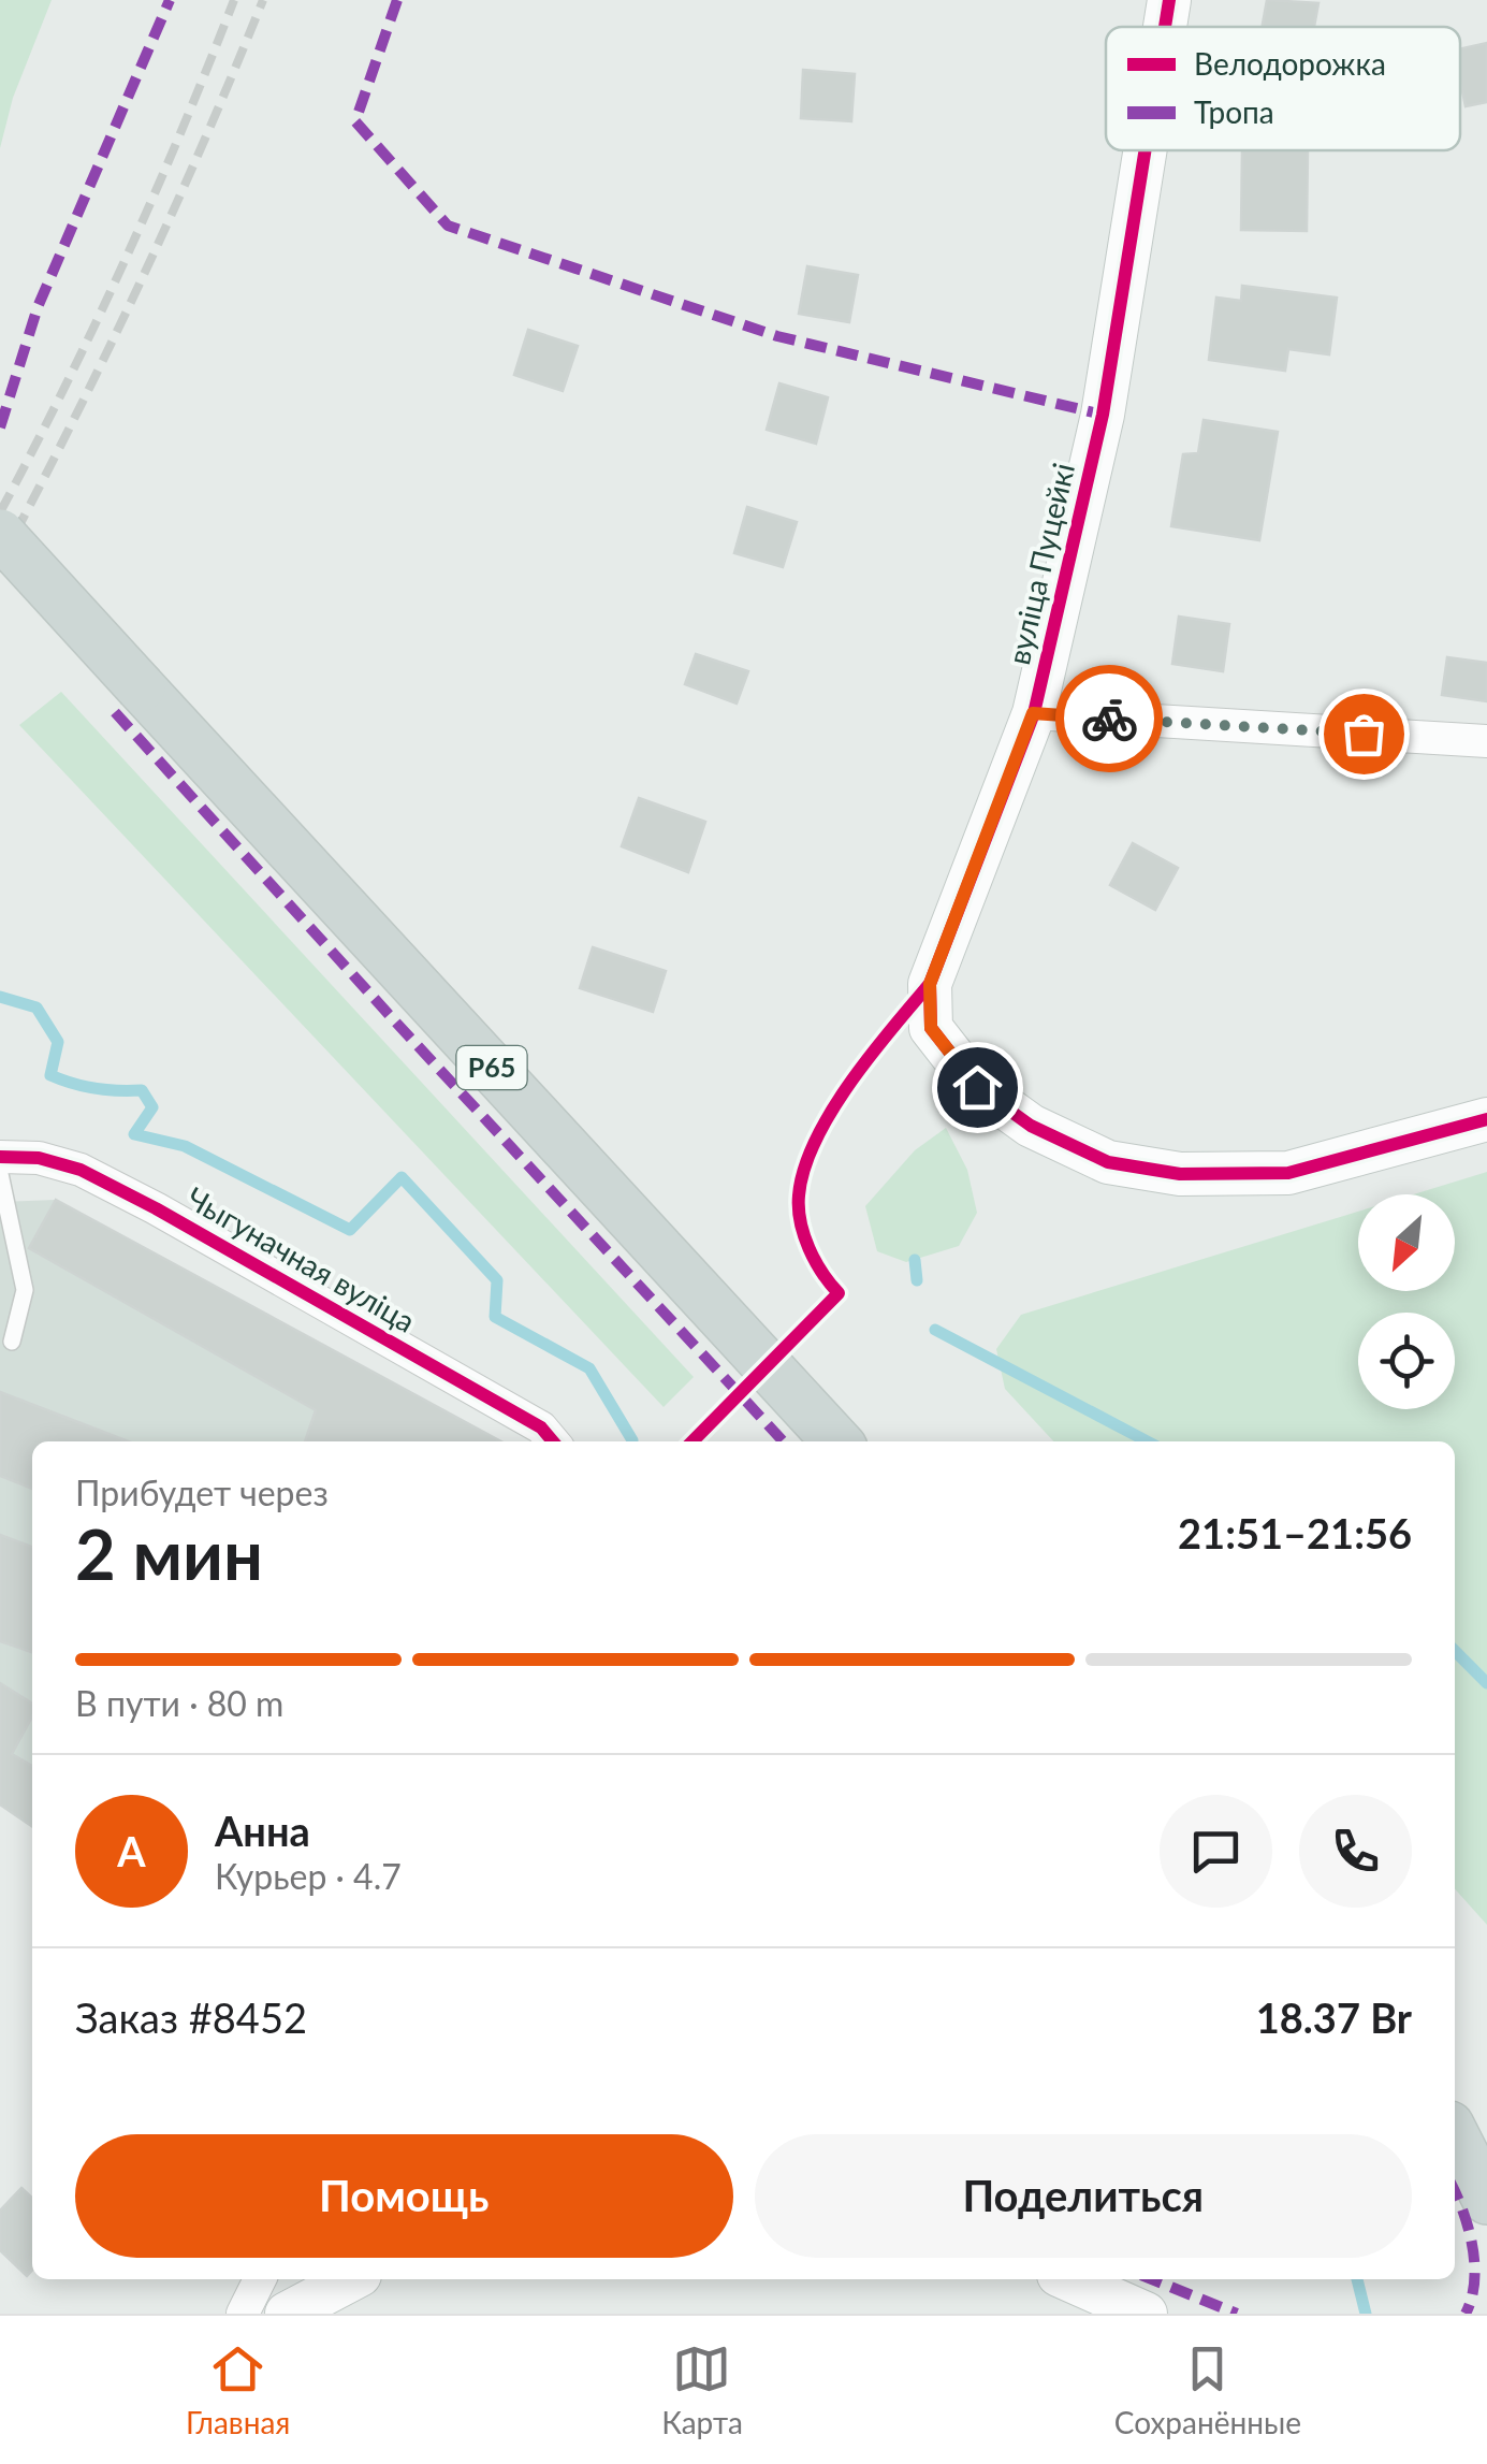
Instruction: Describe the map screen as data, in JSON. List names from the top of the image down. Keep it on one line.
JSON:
{"streets":{"main road":["Р65"],"street":["вуліца Пуцейкі","Чыгуначная вуліца"]},"legend":["Велодорожка","Тропа"],"north":"bottom left","page":{"heading":["2 мин","Прибудет через","21:51–21:56"],"panel":["Анна","Курьер · 4.7","Заказ #8452","18.37 Br"],"bar":"В пути · 80 m","round":"А","buttons":["Помощь","Поделиться"],"tabs":["Главная","Карта","Сохранённые"]}}
